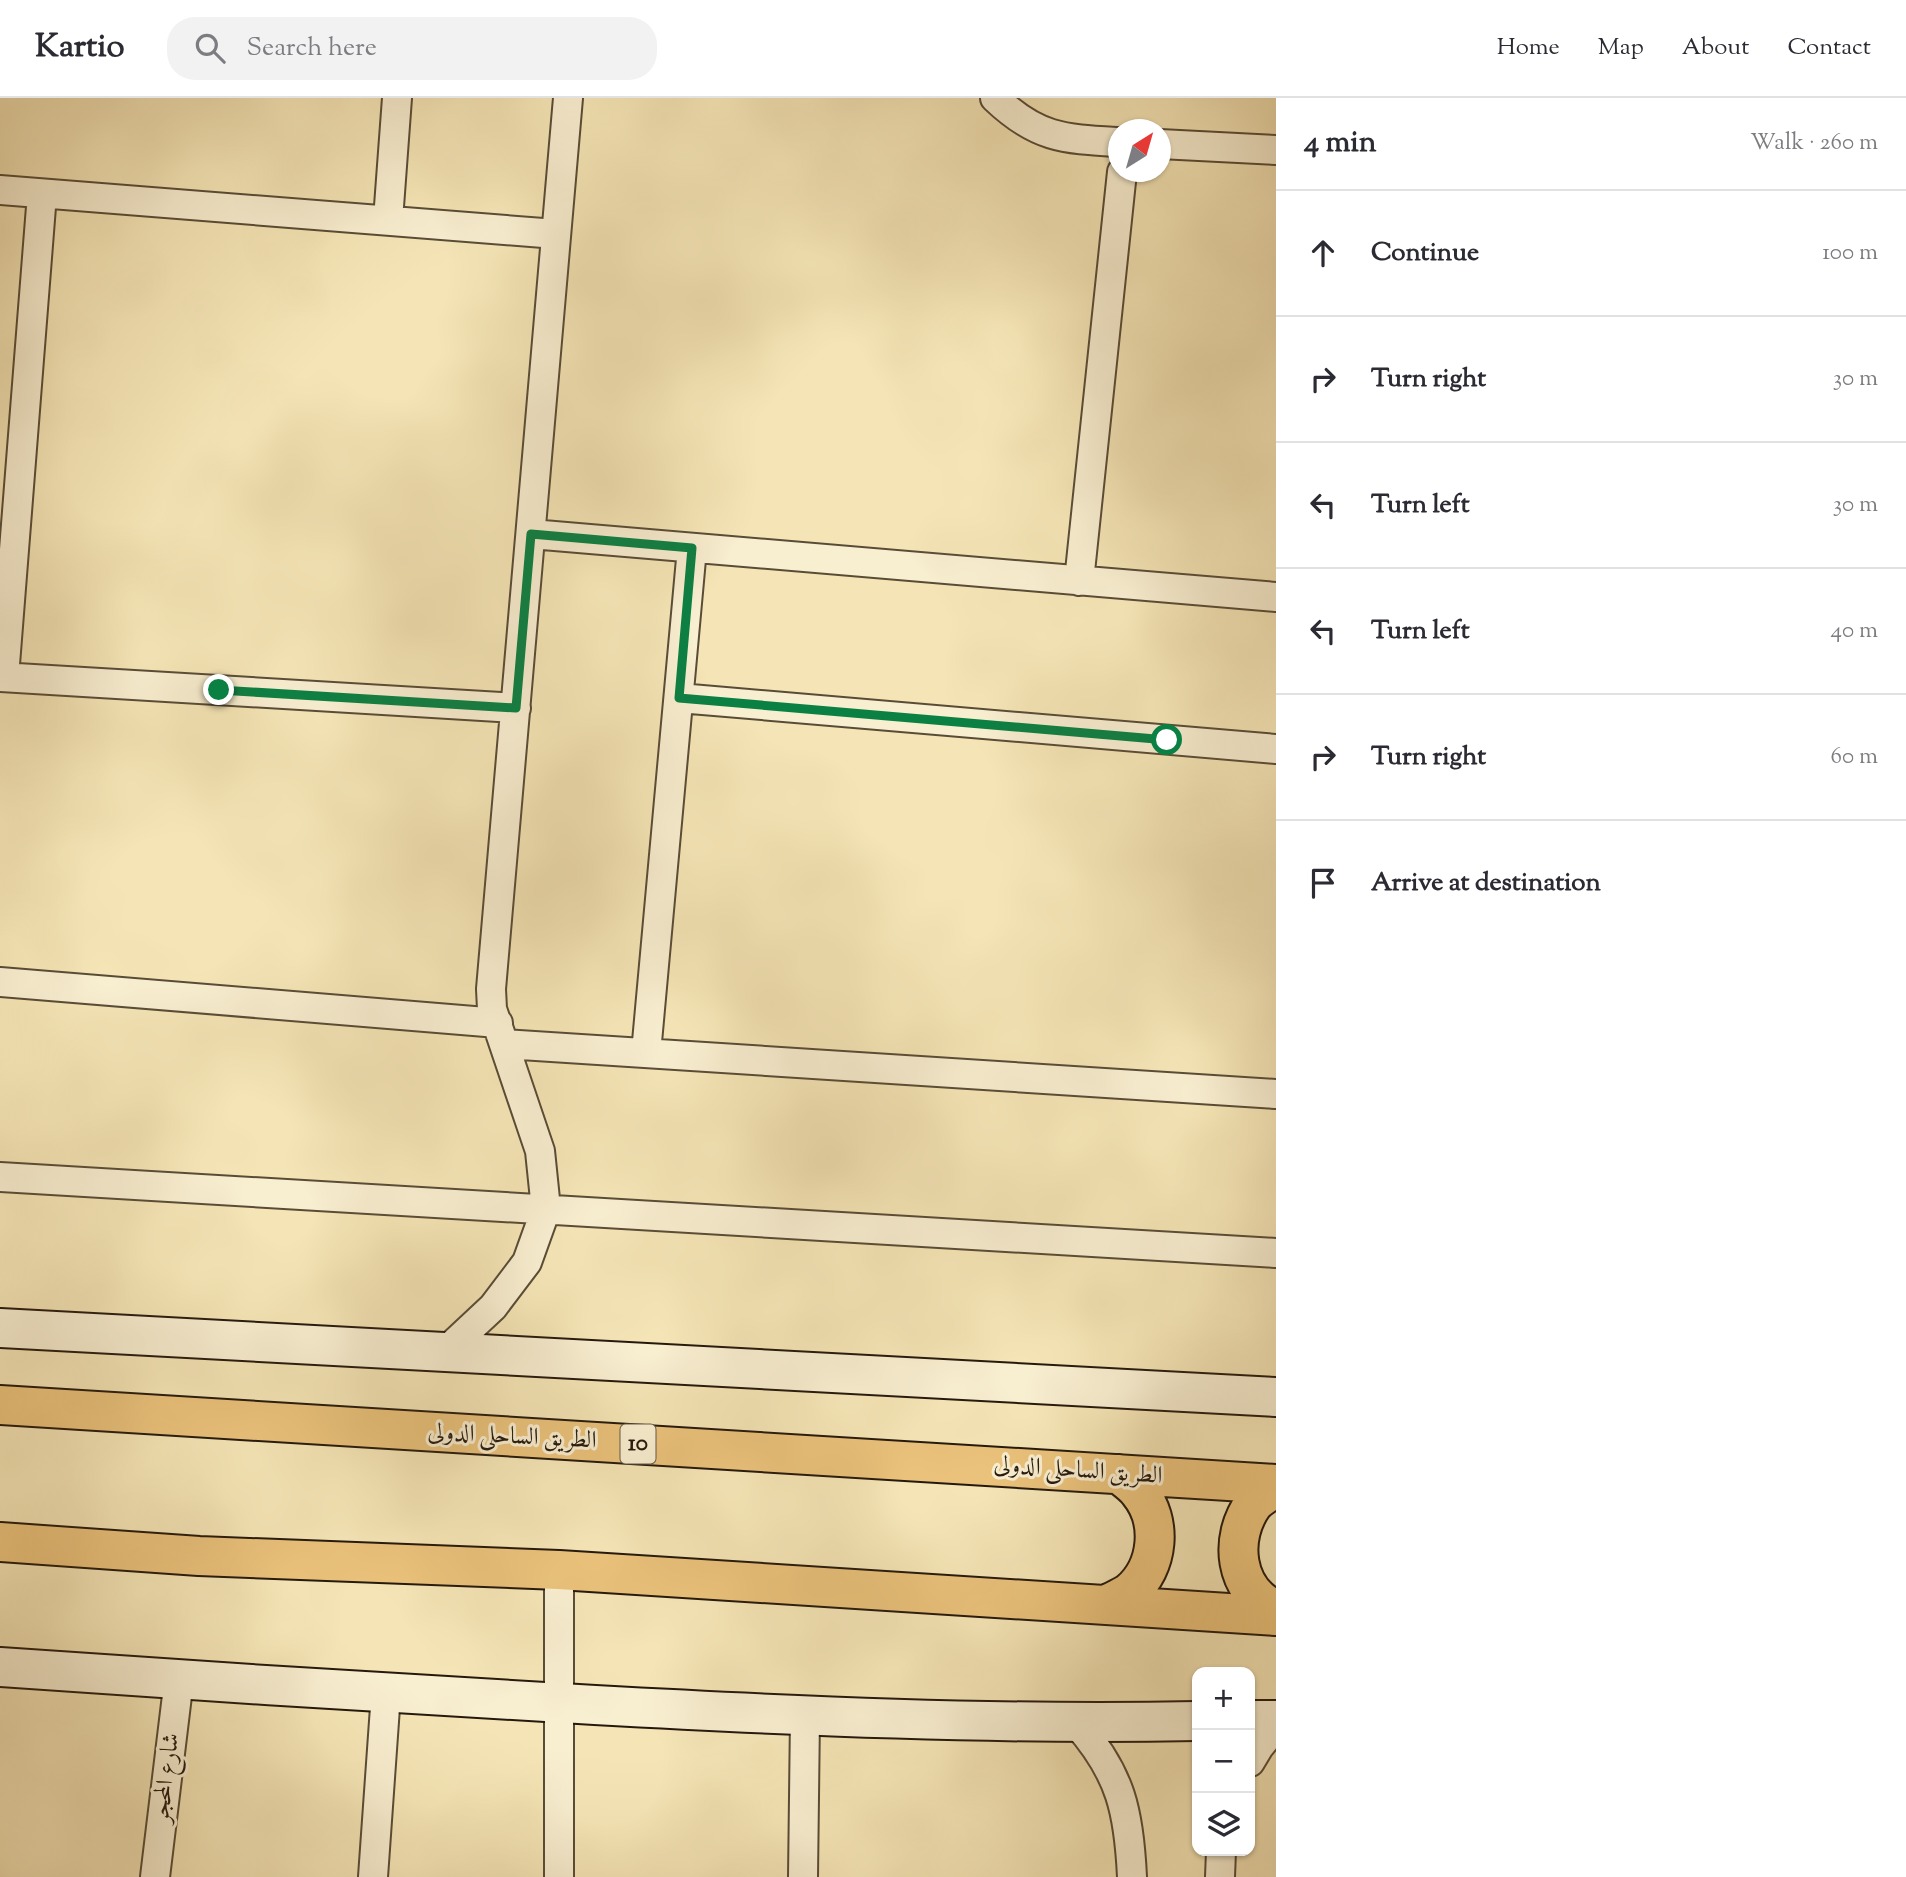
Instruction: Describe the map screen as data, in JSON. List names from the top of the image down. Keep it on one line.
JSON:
{"streets":{"highway":["الطريق الساحلى الدولى","10"],"street":["شارع المحجر"]},"north":"top right","page":{"header":"Kartio","search":"Search here","nav":["Home","Map","About","Contact"],"heading":["4 min","Walk · 260 m"],"list":[["Continue","100 m"],["Turn right","30 m"],["Turn left","30 m"],["Turn left","40 m"],["Turn right","60 m"],"Arrive at destination"],"map_buttons":["+","−"]}}
